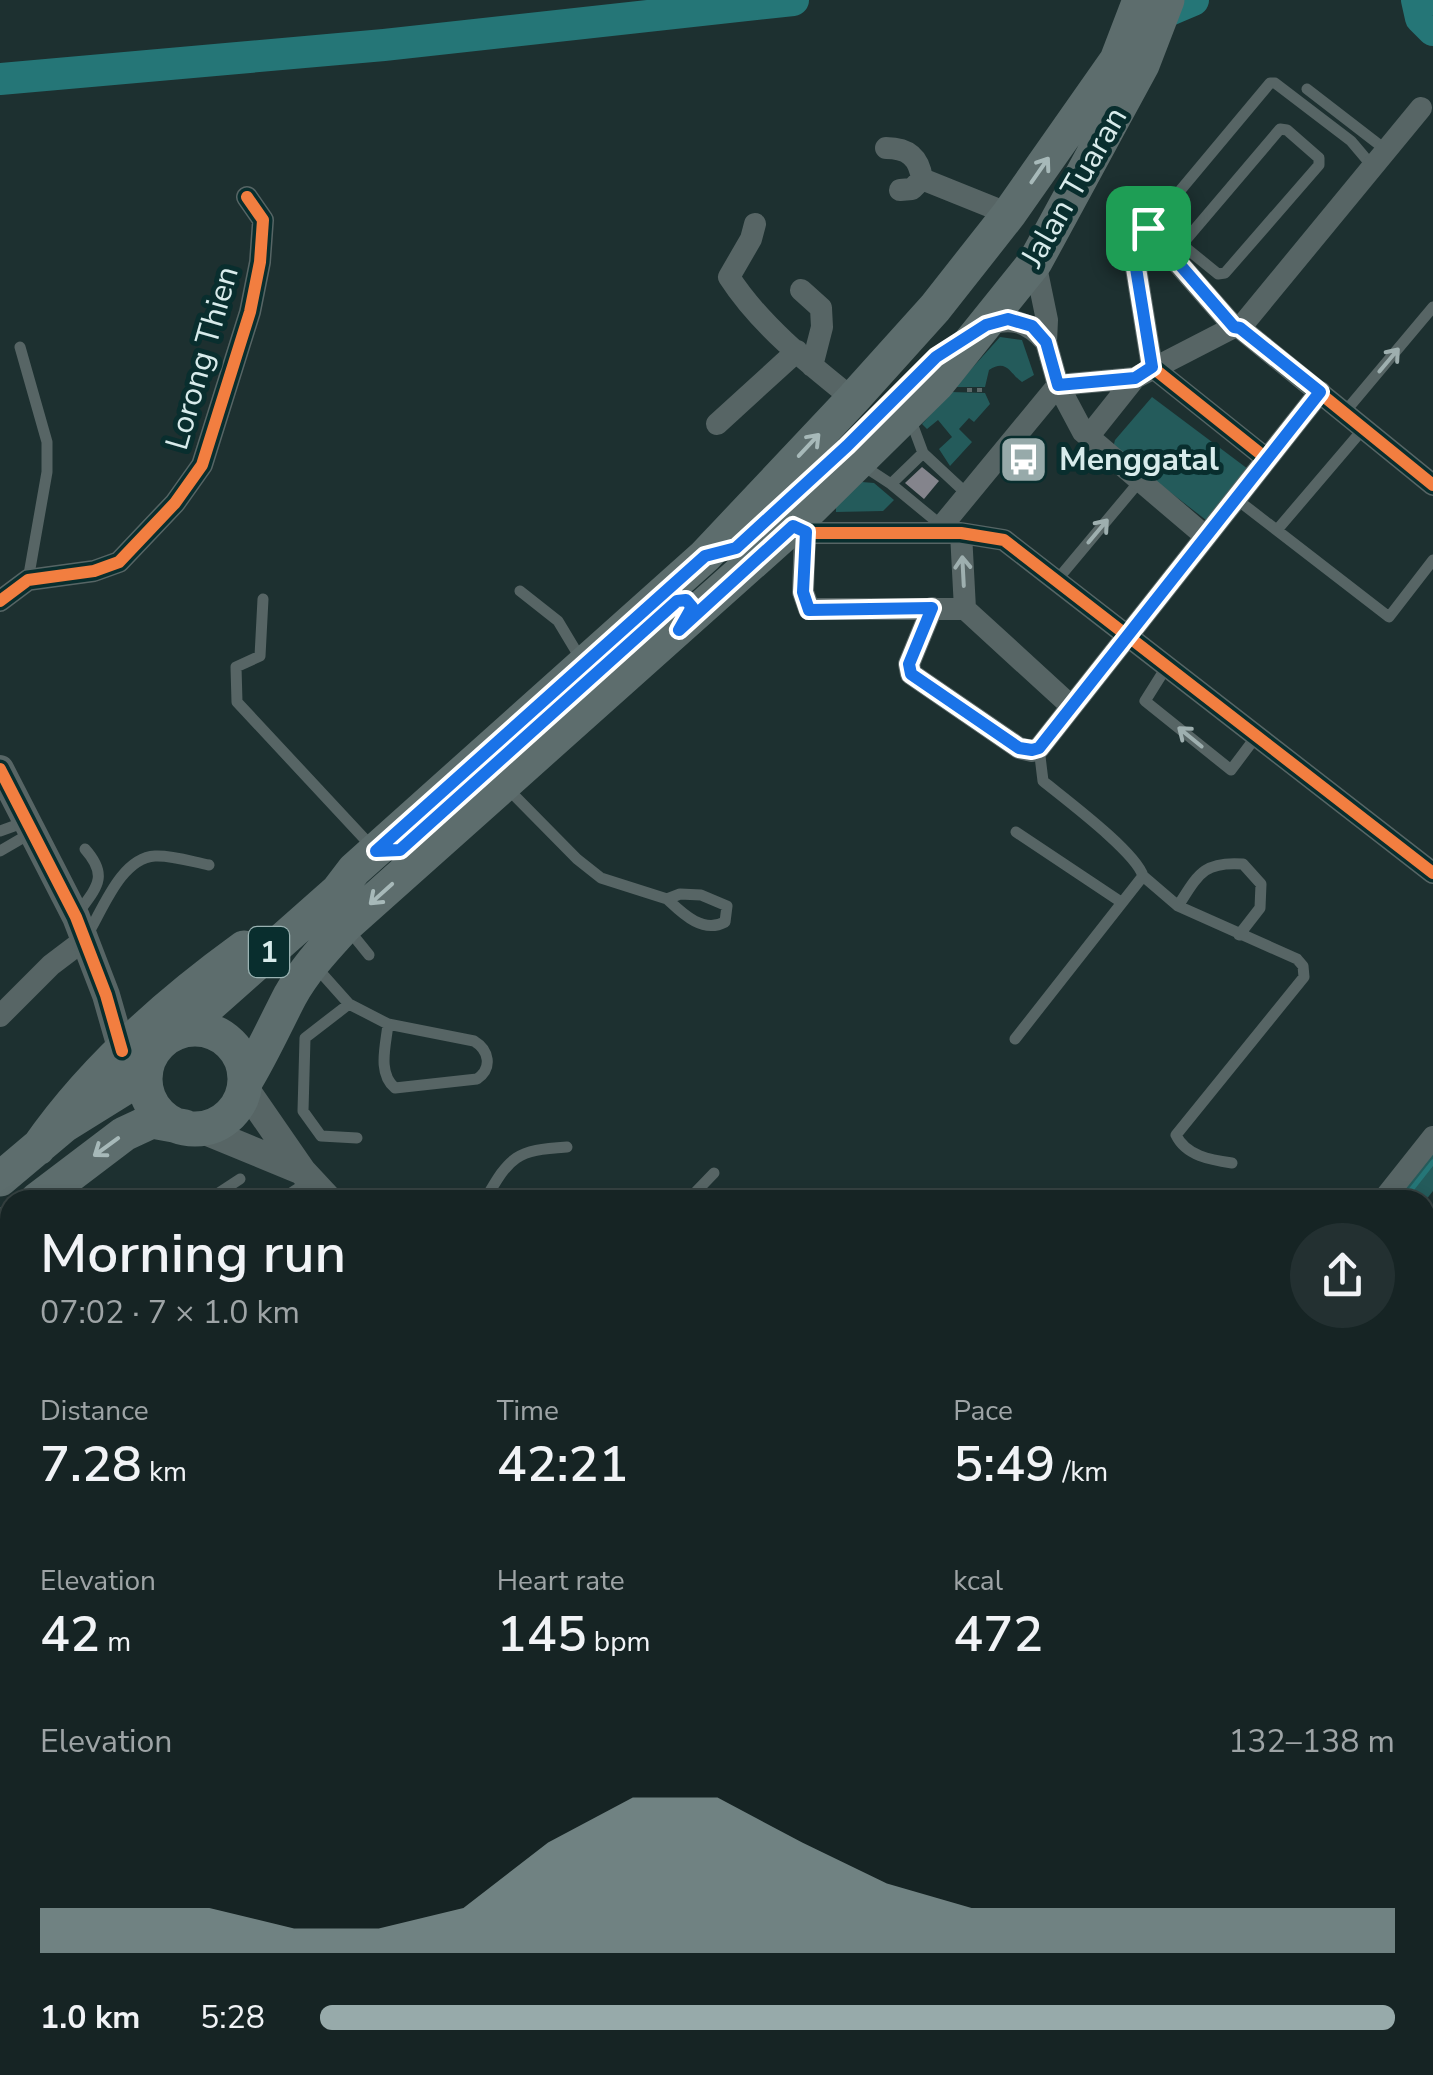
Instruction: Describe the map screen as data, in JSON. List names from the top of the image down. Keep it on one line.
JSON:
{"streets":{"main road":["Jalan Tuaran","1"],"street":["Lorong Thien"]},"crossings":[["Jalan Tuaran","1"]],"places":{"bus stop":["Menggatal"]},"page":{"heading":["Morning run","07:02 · 7 × 1.0 km"],"stats":[["Distance","7.28 km"],["Time","42:21"],["Pace","5:49 /km"],["Elevation","42 m"],["Heart rate","145 bpm"],["kcal","472"]],"chart":["Elevation","132–138 m"],"list":[{"name":"1.0 km","note":"5:28"}]}}
